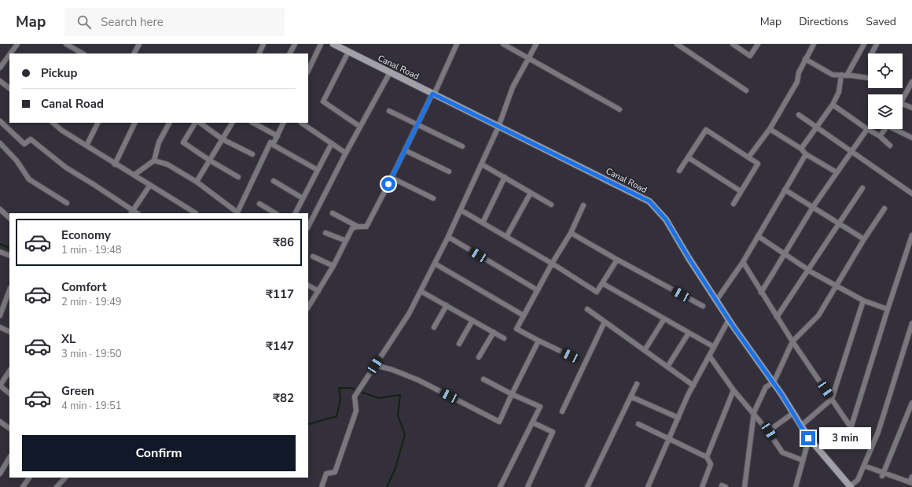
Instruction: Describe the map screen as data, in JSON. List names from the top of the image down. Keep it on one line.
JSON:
{"streets":{"street":["Canal Road"]},"page":{"header":"Map","search":"Search here","nav":["Map","Directions","Saved"],"banner":["Pickup","Canal Road"],"list":[{"name":"Economy","note":"1 min · 19:48","value":"₹86"},{"name":"Comfort","note":"2 min · 19:49","value":"₹117"},{"name":"XL","note":"3 min · 19:50","value":"₹147"},{"name":"Green","note":"4 min · 19:51","value":"₹82"}],"bubble":"3 min","buttons":"Confirm"}}
